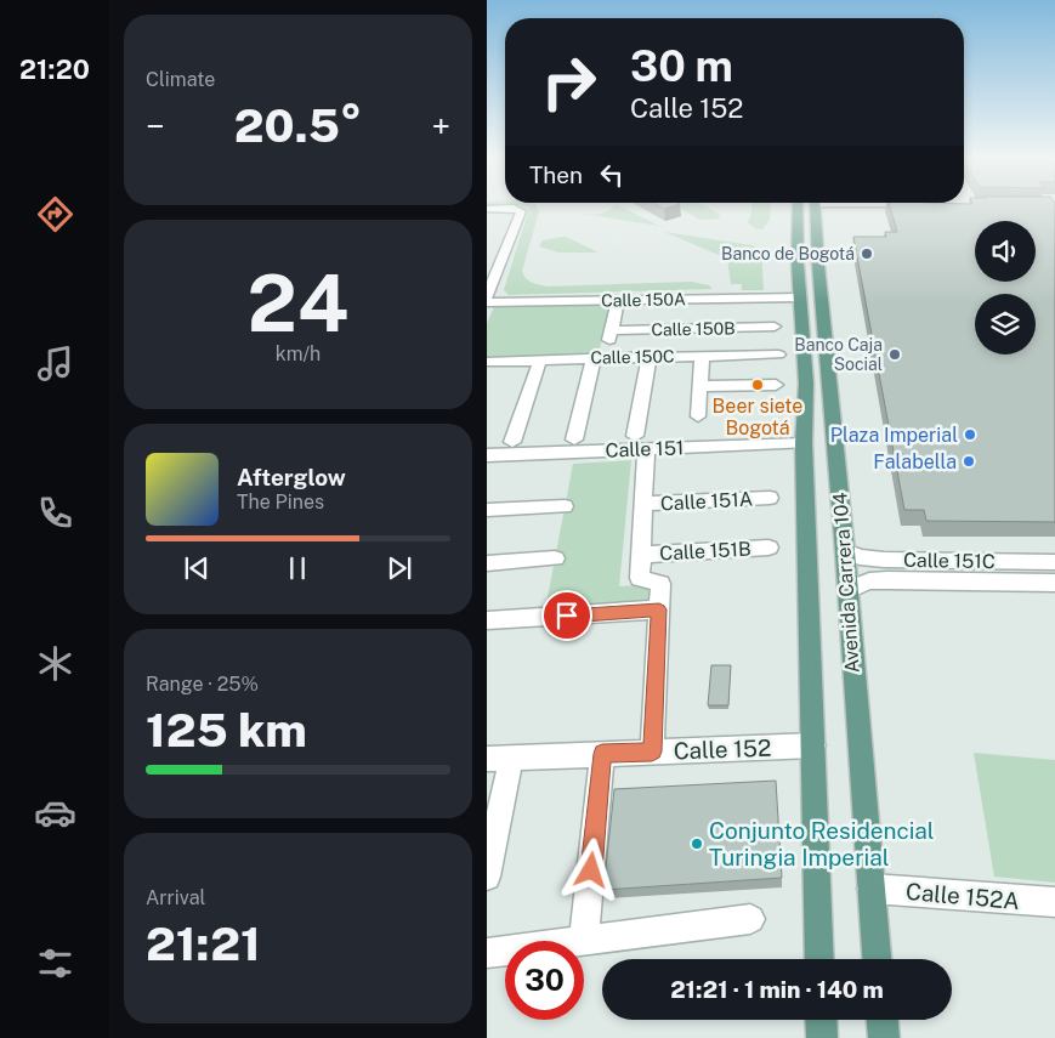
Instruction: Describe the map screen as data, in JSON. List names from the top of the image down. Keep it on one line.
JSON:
{"streets":{"main road":["Avenida Carrera 104"],"street":["Calle 150A","Calle 150B","Calle 150C","Calle 151","Calle 151A","Calle 151B","Calle 151C","Calle 152","Calle 152A"]},"crossings":[["Calle 150A","Avenida Carrera 104"],["Calle 151","Avenida Carrera 104"],["Calle 151C","Avenida Carrera 104"],["Avenida Carrera 104","Calle 152"],["Avenida Carrera 104","Calle 152A"]],"places":["Banco de Bogotá","Banco Caja Social","Beer siete Bogotá","Plaza Imperial","Falabella","Conjunto Residencial Turingia Imperial"],"page":{"tabs":"21:20","tile":["Climate",["24","km/h"],["Range · 25%","125 km"],["Arrival","21:21"]],"turn":["30 m","Calle 152"],"heat":["−","20.5°","+"],"then":"Then","song":["Afterglow","The Pines"],"limit":"30","trip":"21:21 · 1 min · 140 m"}}
